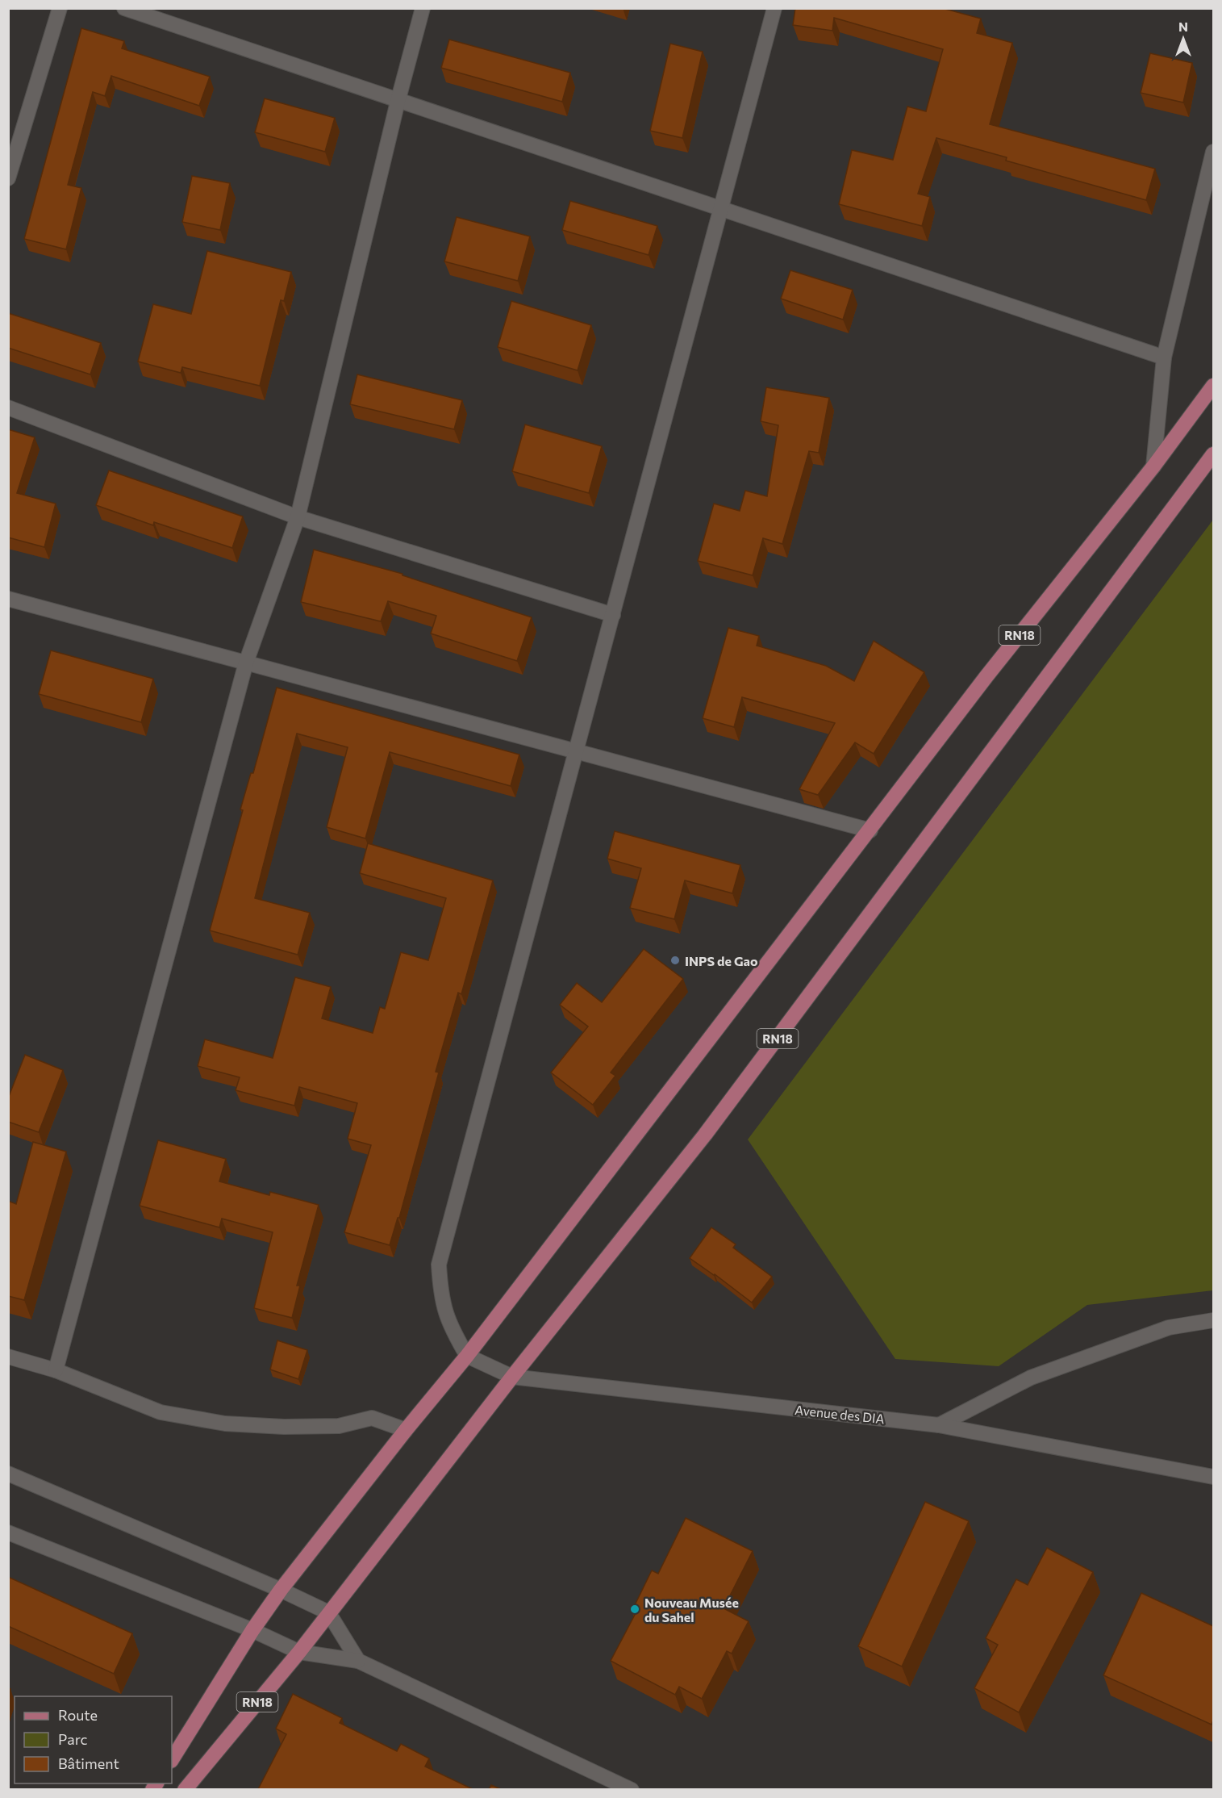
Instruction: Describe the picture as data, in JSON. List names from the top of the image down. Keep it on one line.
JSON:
{"streets":{"main road":["RN18"],"street":["Avenue des DIA"]},"crossings":[["RN18","Avenue des DIA"]],"places":["INPS de Gao","Nouveau Musée du Sahel"],"legend":["Route","Parc","Bâtiment"],"north":"top"}
